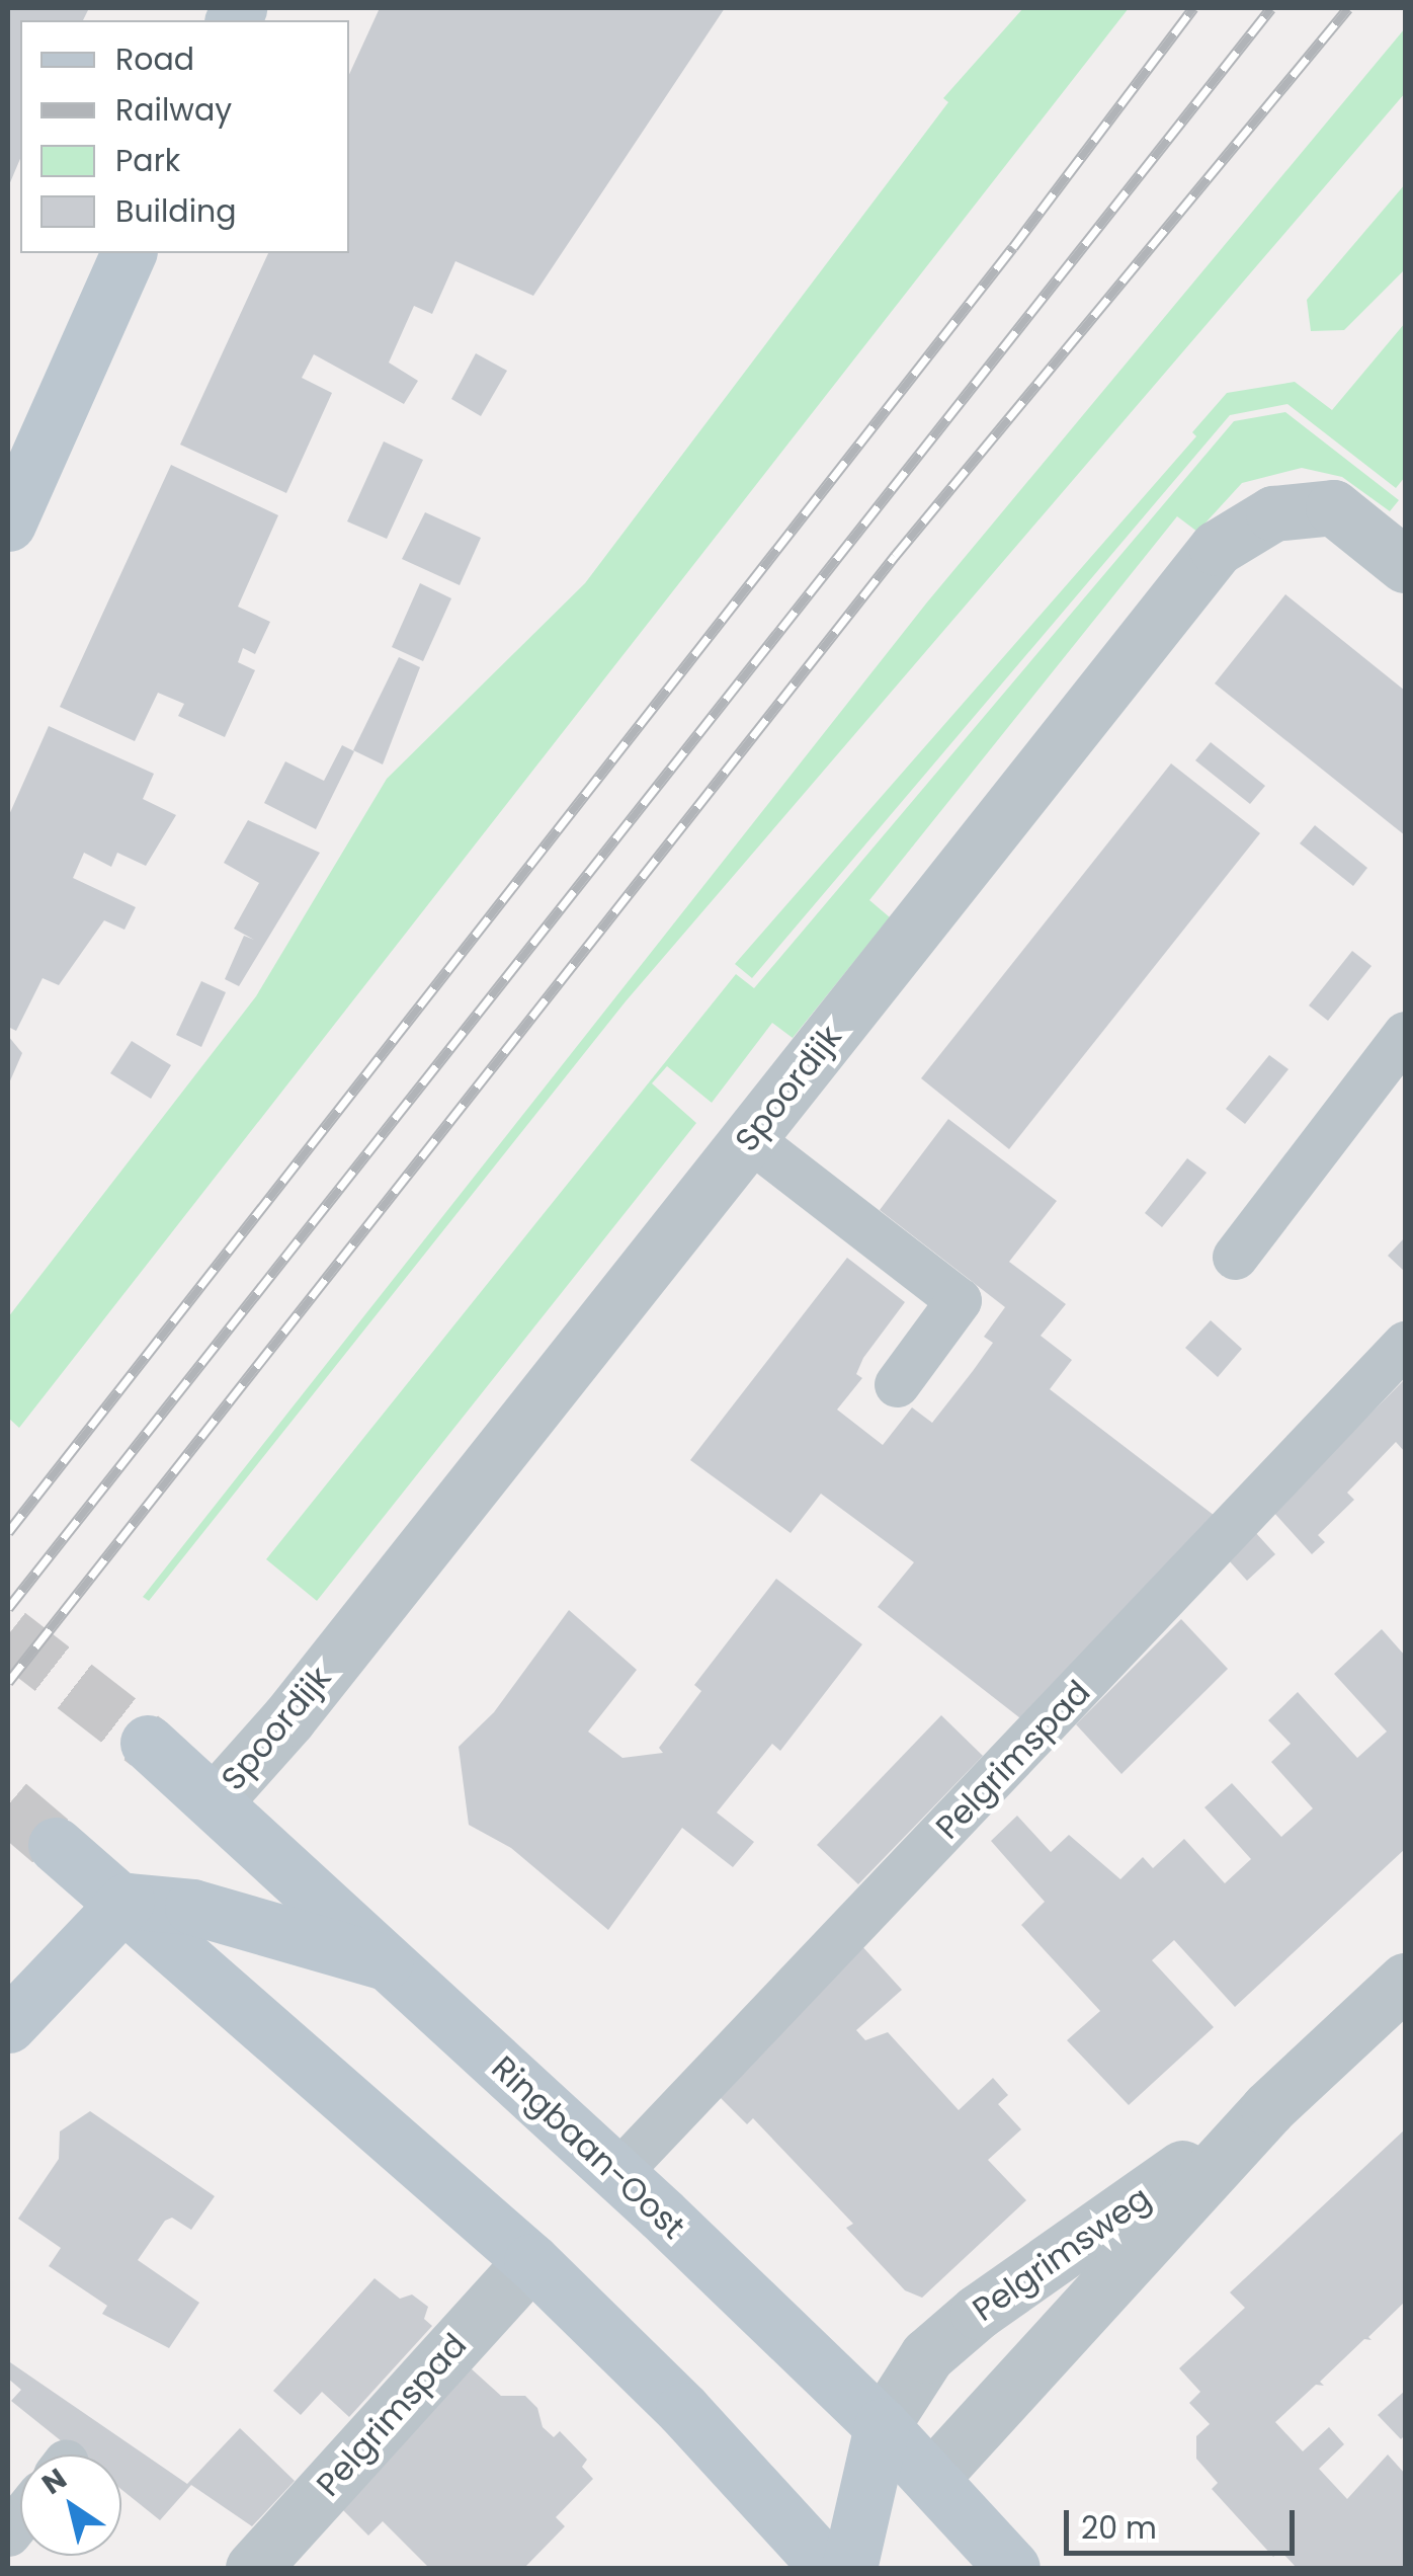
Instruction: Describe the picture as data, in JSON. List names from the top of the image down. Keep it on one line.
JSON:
{"streets":{"main road":["Ringbaan-Oost"],"street":["Spoordijk","Pelgrimspad","Pelgrimsweg"]},"crossings":[["Spoordijk","Ringbaan-Oost"],["Pelgrimspad","Ringbaan-Oost"],["Ringbaan-Oost","Pelgrimsweg"]],"legend":["Road","Railway","Park","Building"],"scale_bar":"20 m","north":"top left"}
